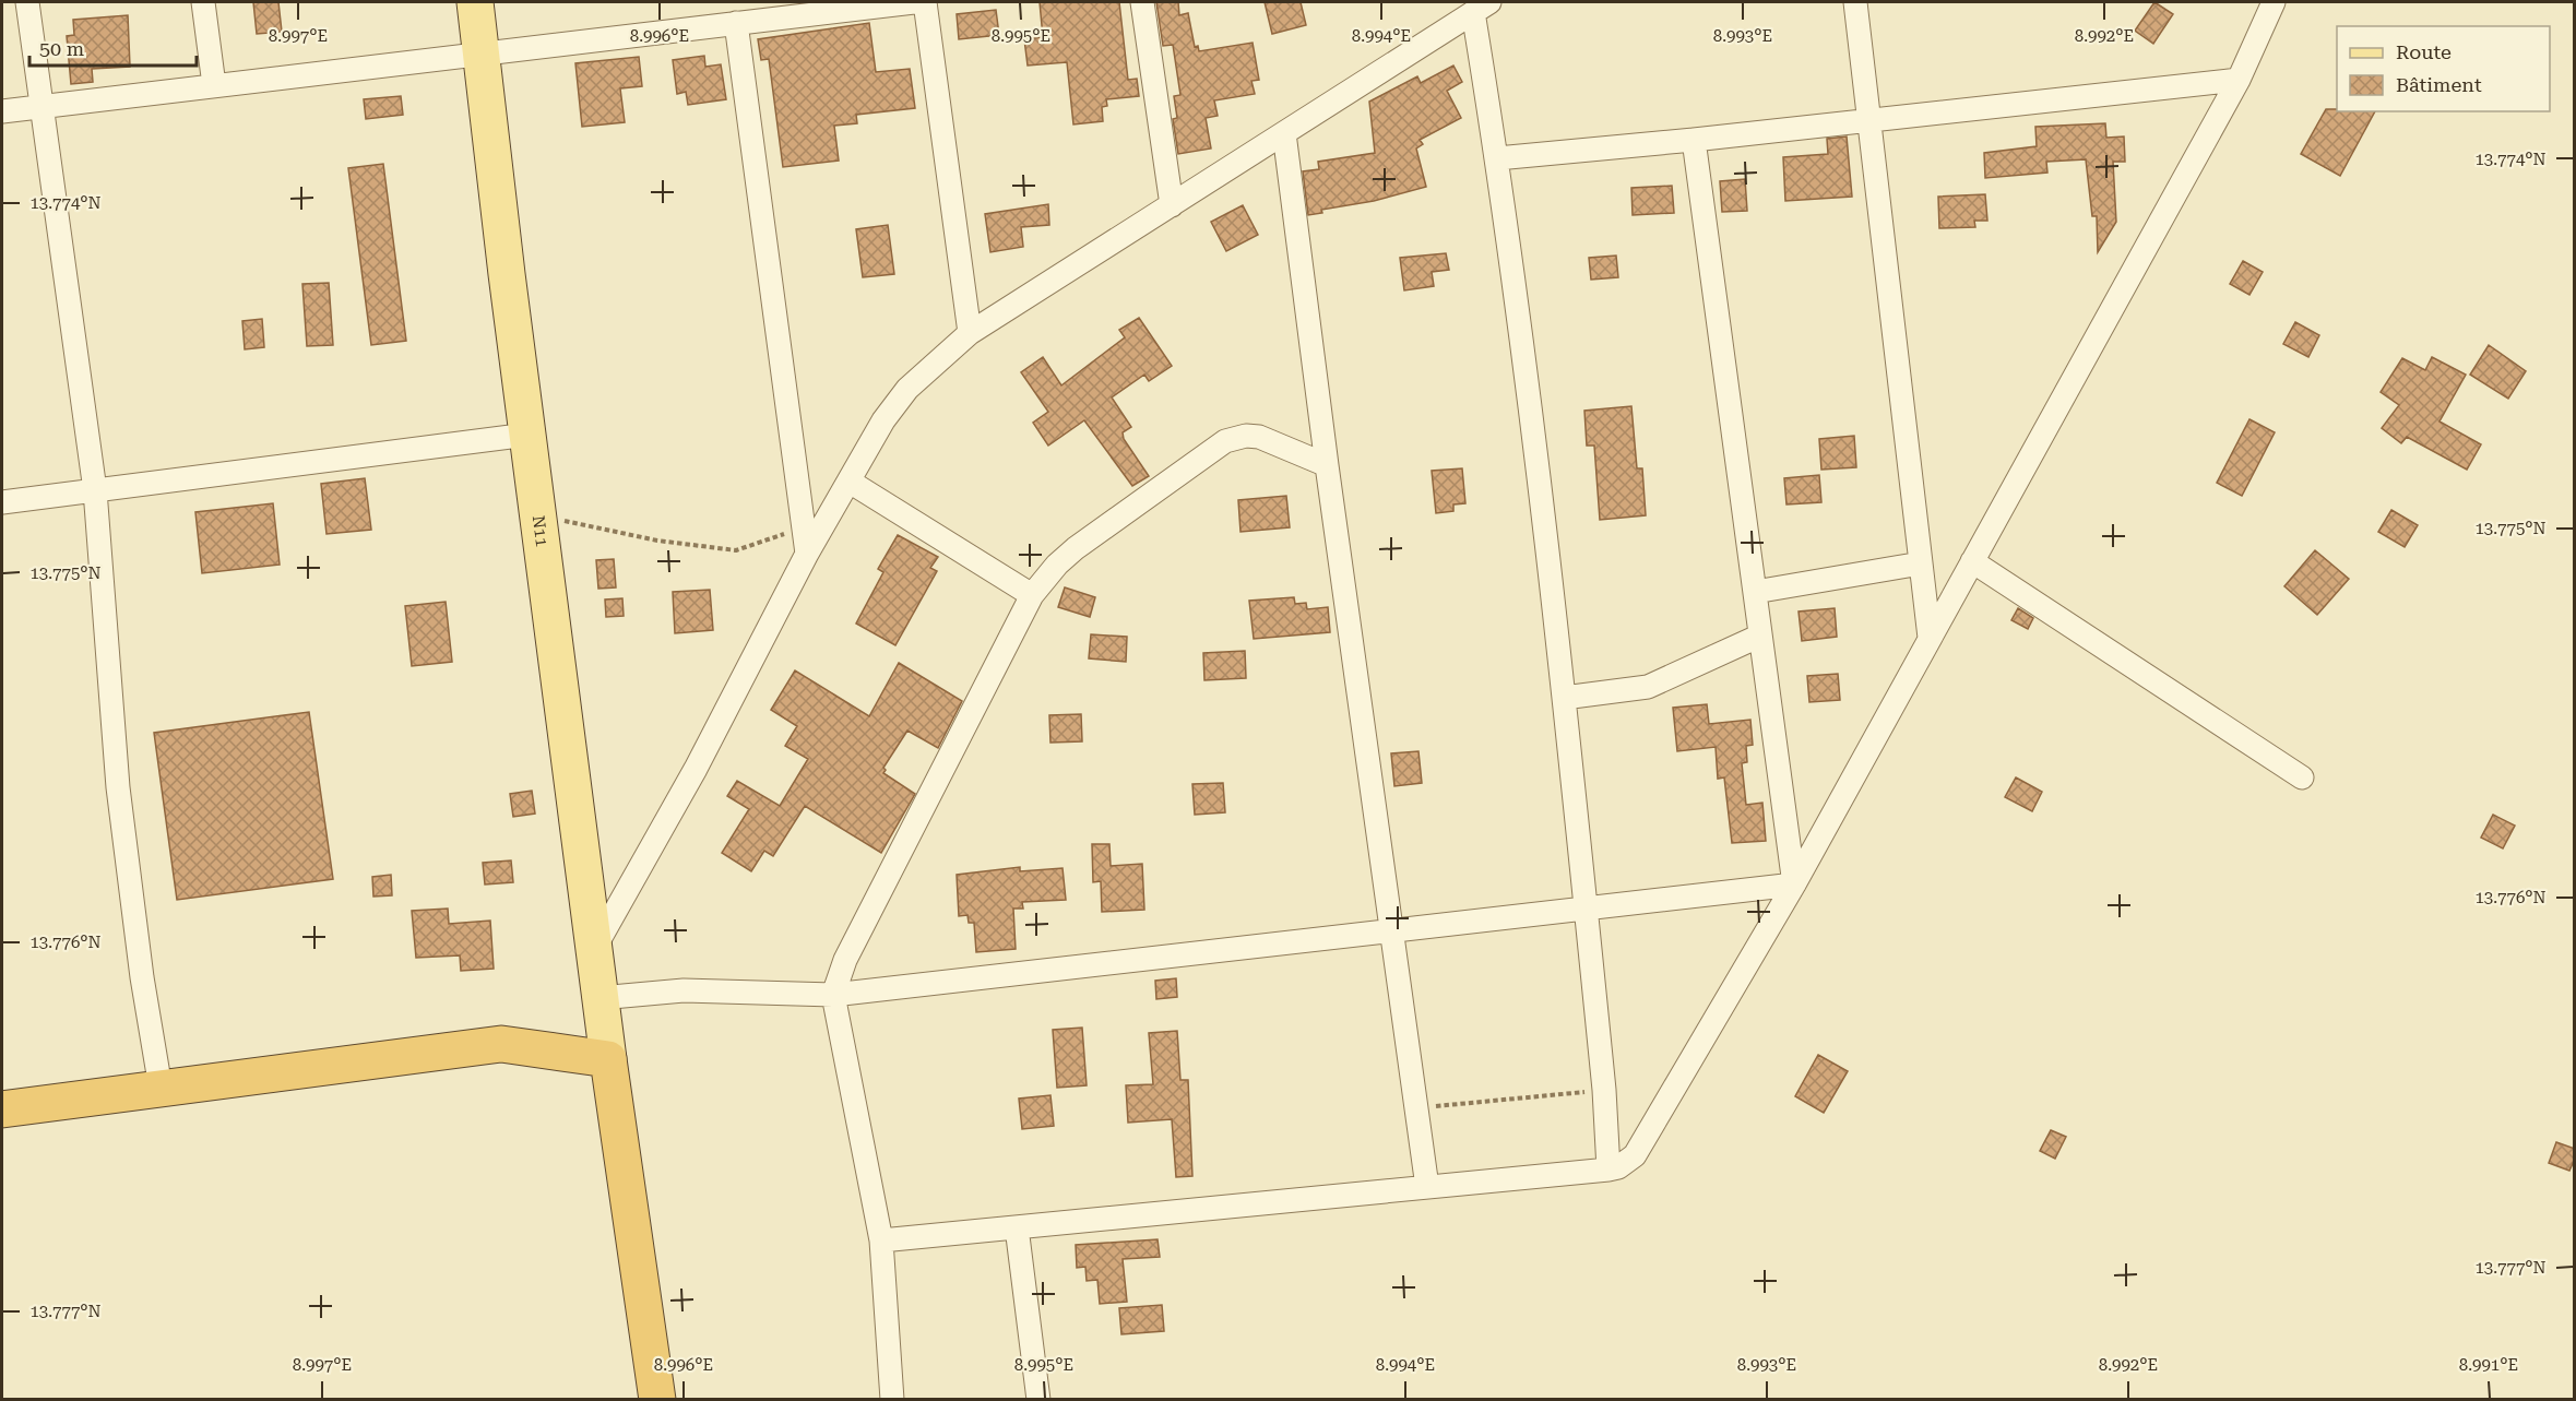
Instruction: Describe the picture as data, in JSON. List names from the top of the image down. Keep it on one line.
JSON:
{"streets":{"main road":["N11"]},"legend":["Route","Bâtiment"],"scale_bar":"50 m","coordinates":["8.997°E","8.996°E","8.995°E","8.994°E","8.993°E","8.992°E","13.774°N","13.775°N","13.776°N","13.777°N","8.991°E"]}
